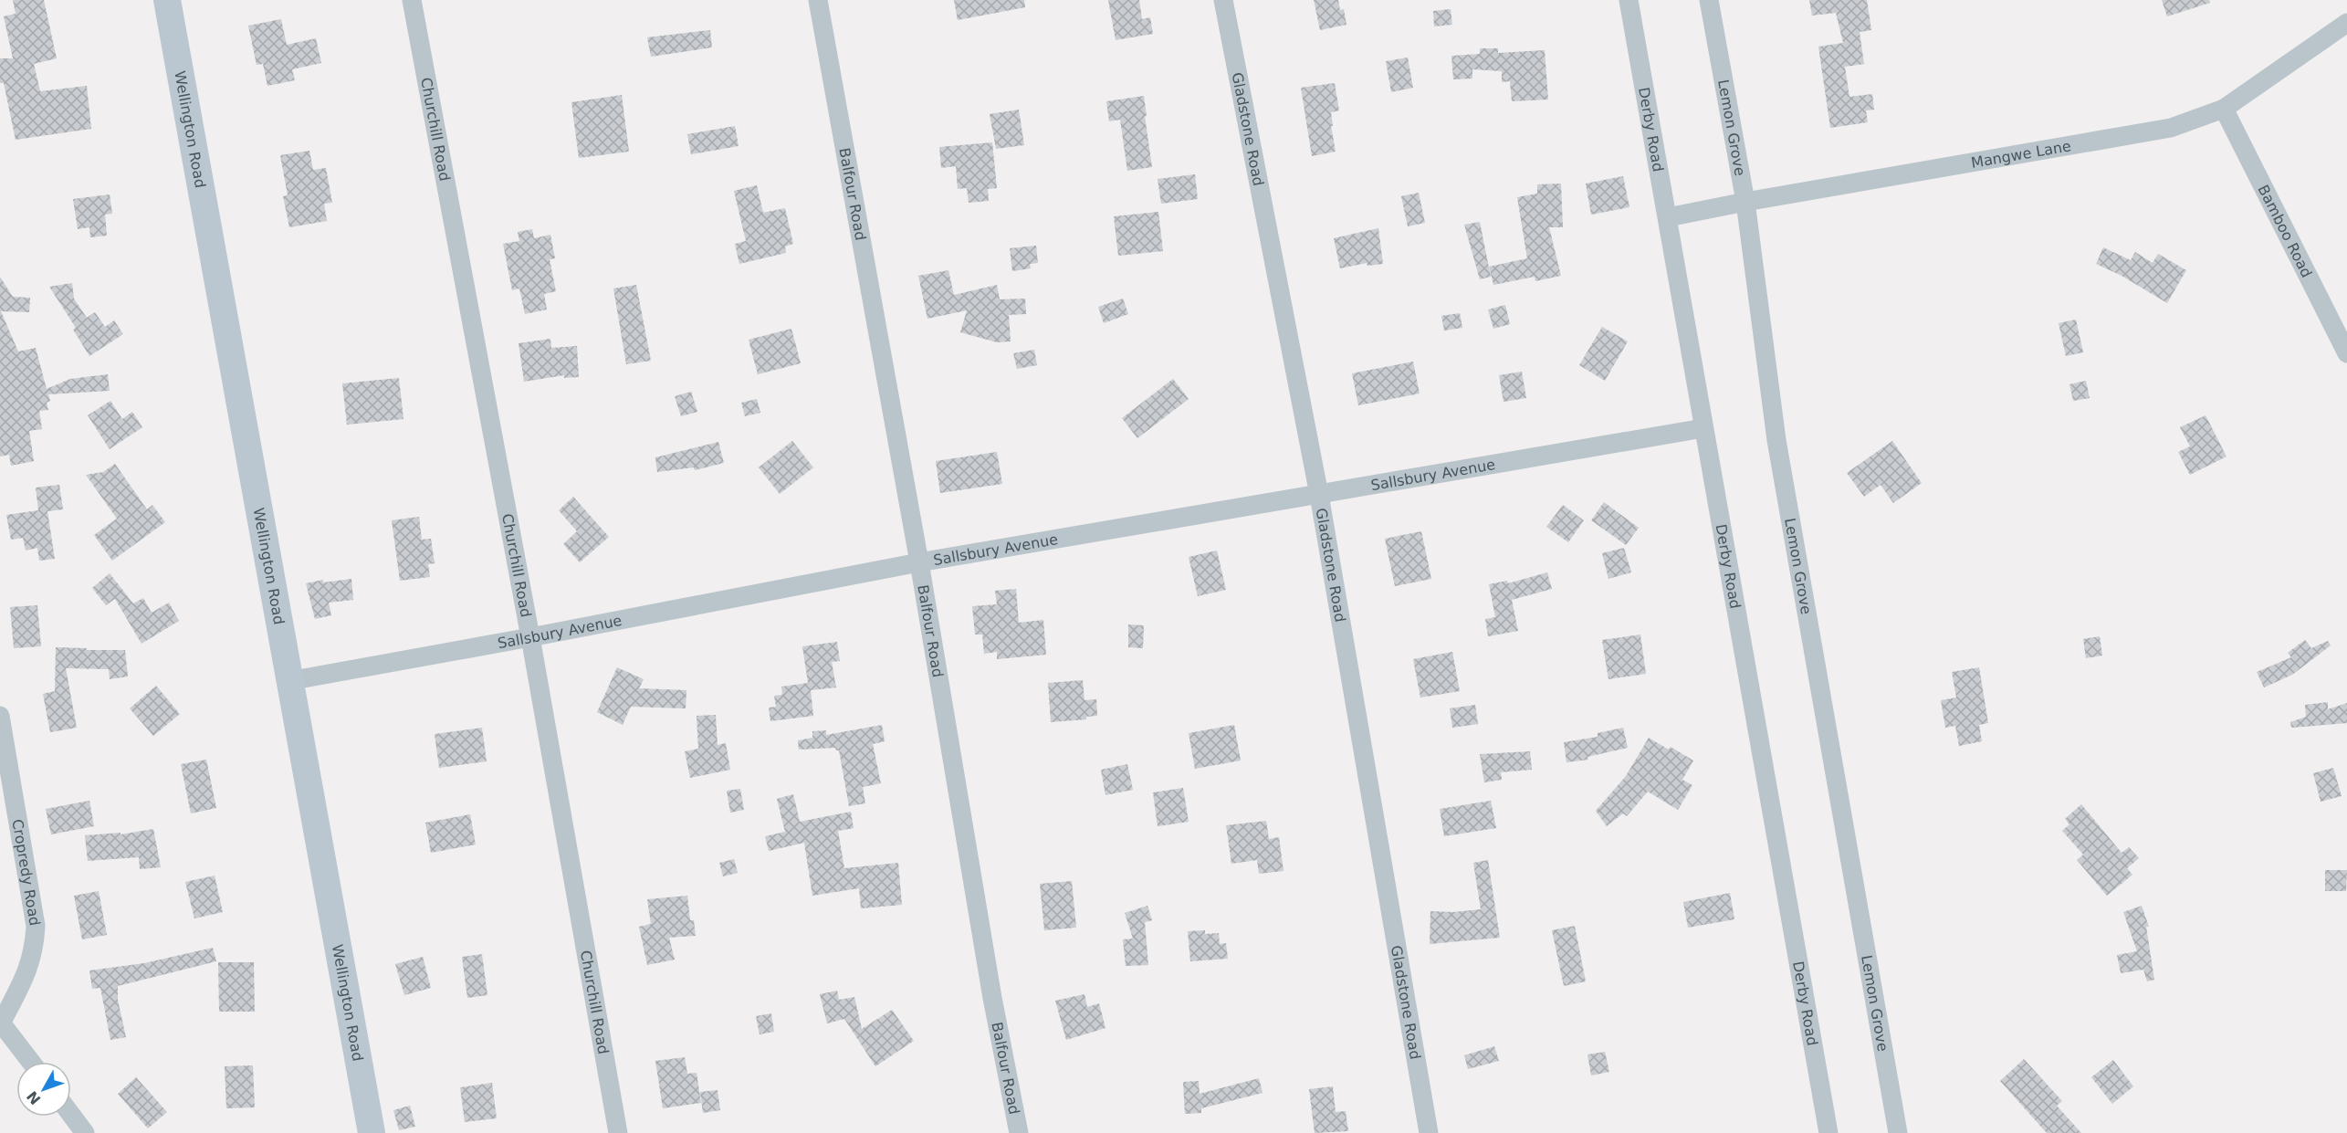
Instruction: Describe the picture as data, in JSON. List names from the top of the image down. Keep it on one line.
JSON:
{"streets":{"main road":["Wellington Road"],"street":["Lemon Grove","Churchill Road","Gladstone Road","Derby Road","Mangwe Lane","Balfour Road","Bamboo Road","Sallsbury Avenue","Cropredy Road"]},"crossings":[["Lemon Grove","Mangwe Lane"],["Wellington Road","Sallsbury Avenue"],["Churchill Road","Sallsbury Avenue"],["Gladstone Road","Sallsbury Avenue"],["Derby Road","Mangwe Lane"],["Derby Road","Sallsbury Avenue"],["Mangwe Lane","Bamboo Road"],["Balfour Road","Sallsbury Avenue"]],"north":"bottom left"}
